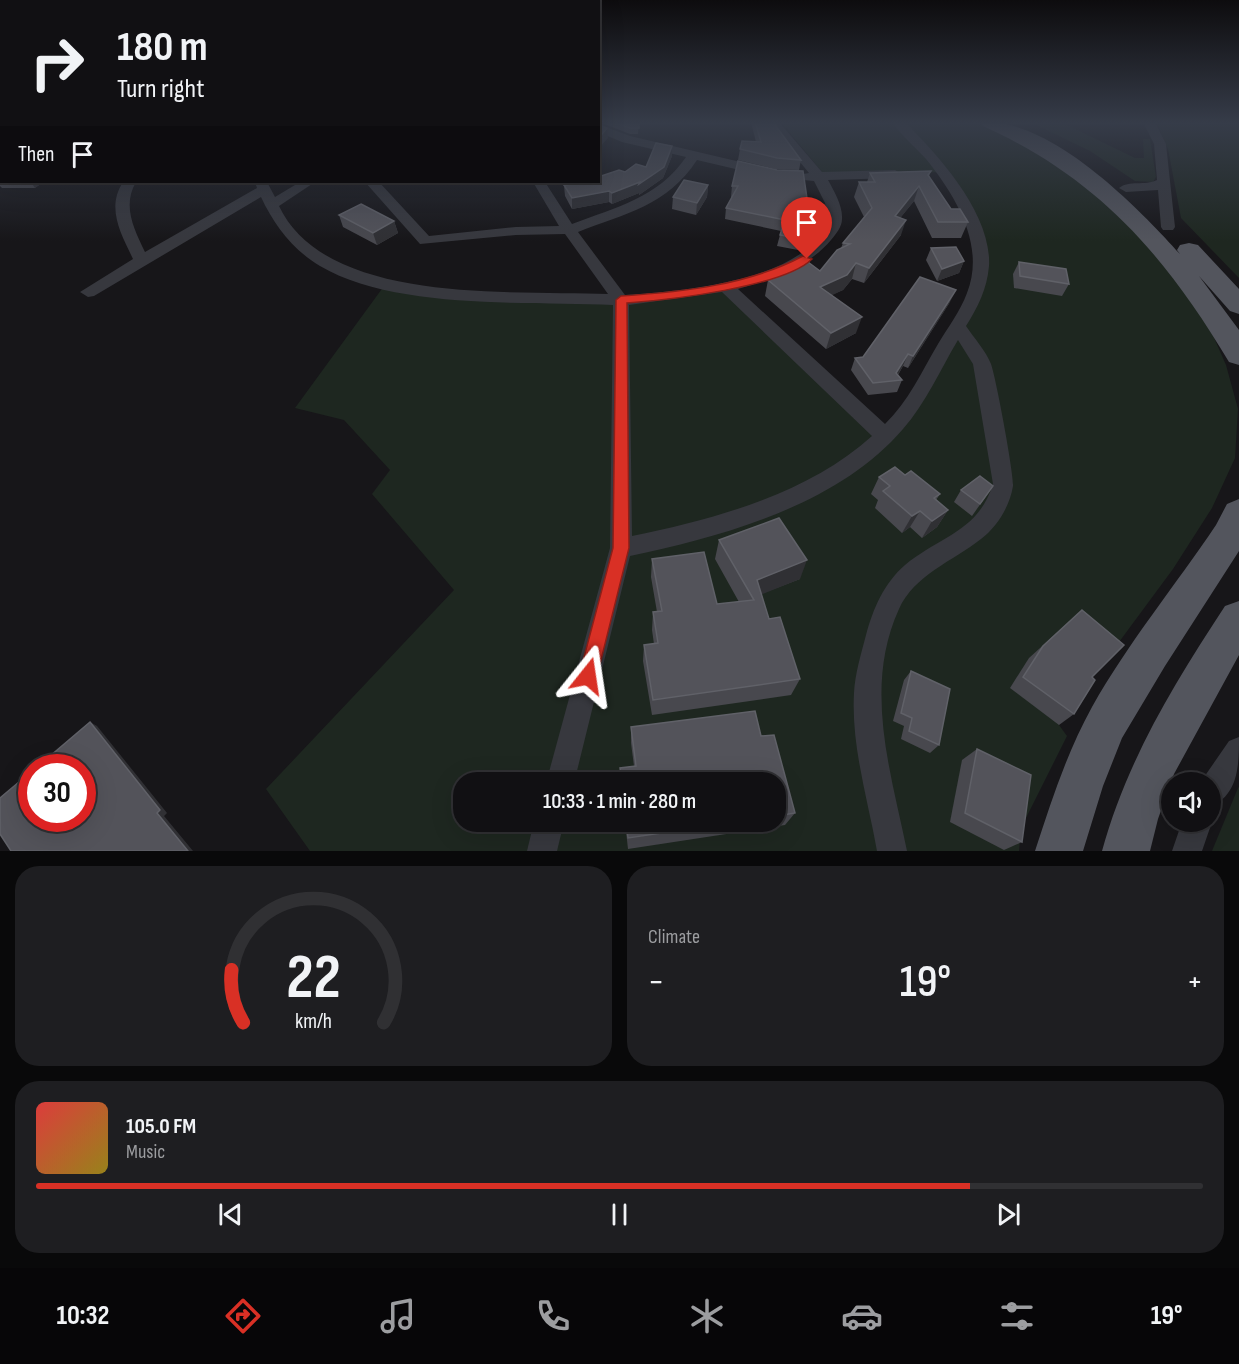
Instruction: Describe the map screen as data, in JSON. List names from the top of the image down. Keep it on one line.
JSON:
{"page":{"turn":["180 m","Turn right"],"then":"Then","limit":"30","trip":"10:33 · 1 min · 280 m","tile":"Climate","heat":["−","19°","+"],"song":["105.0 FM","Music"],"tabs":["10:32","19°"],"gauge":["22","km/h"]}}
